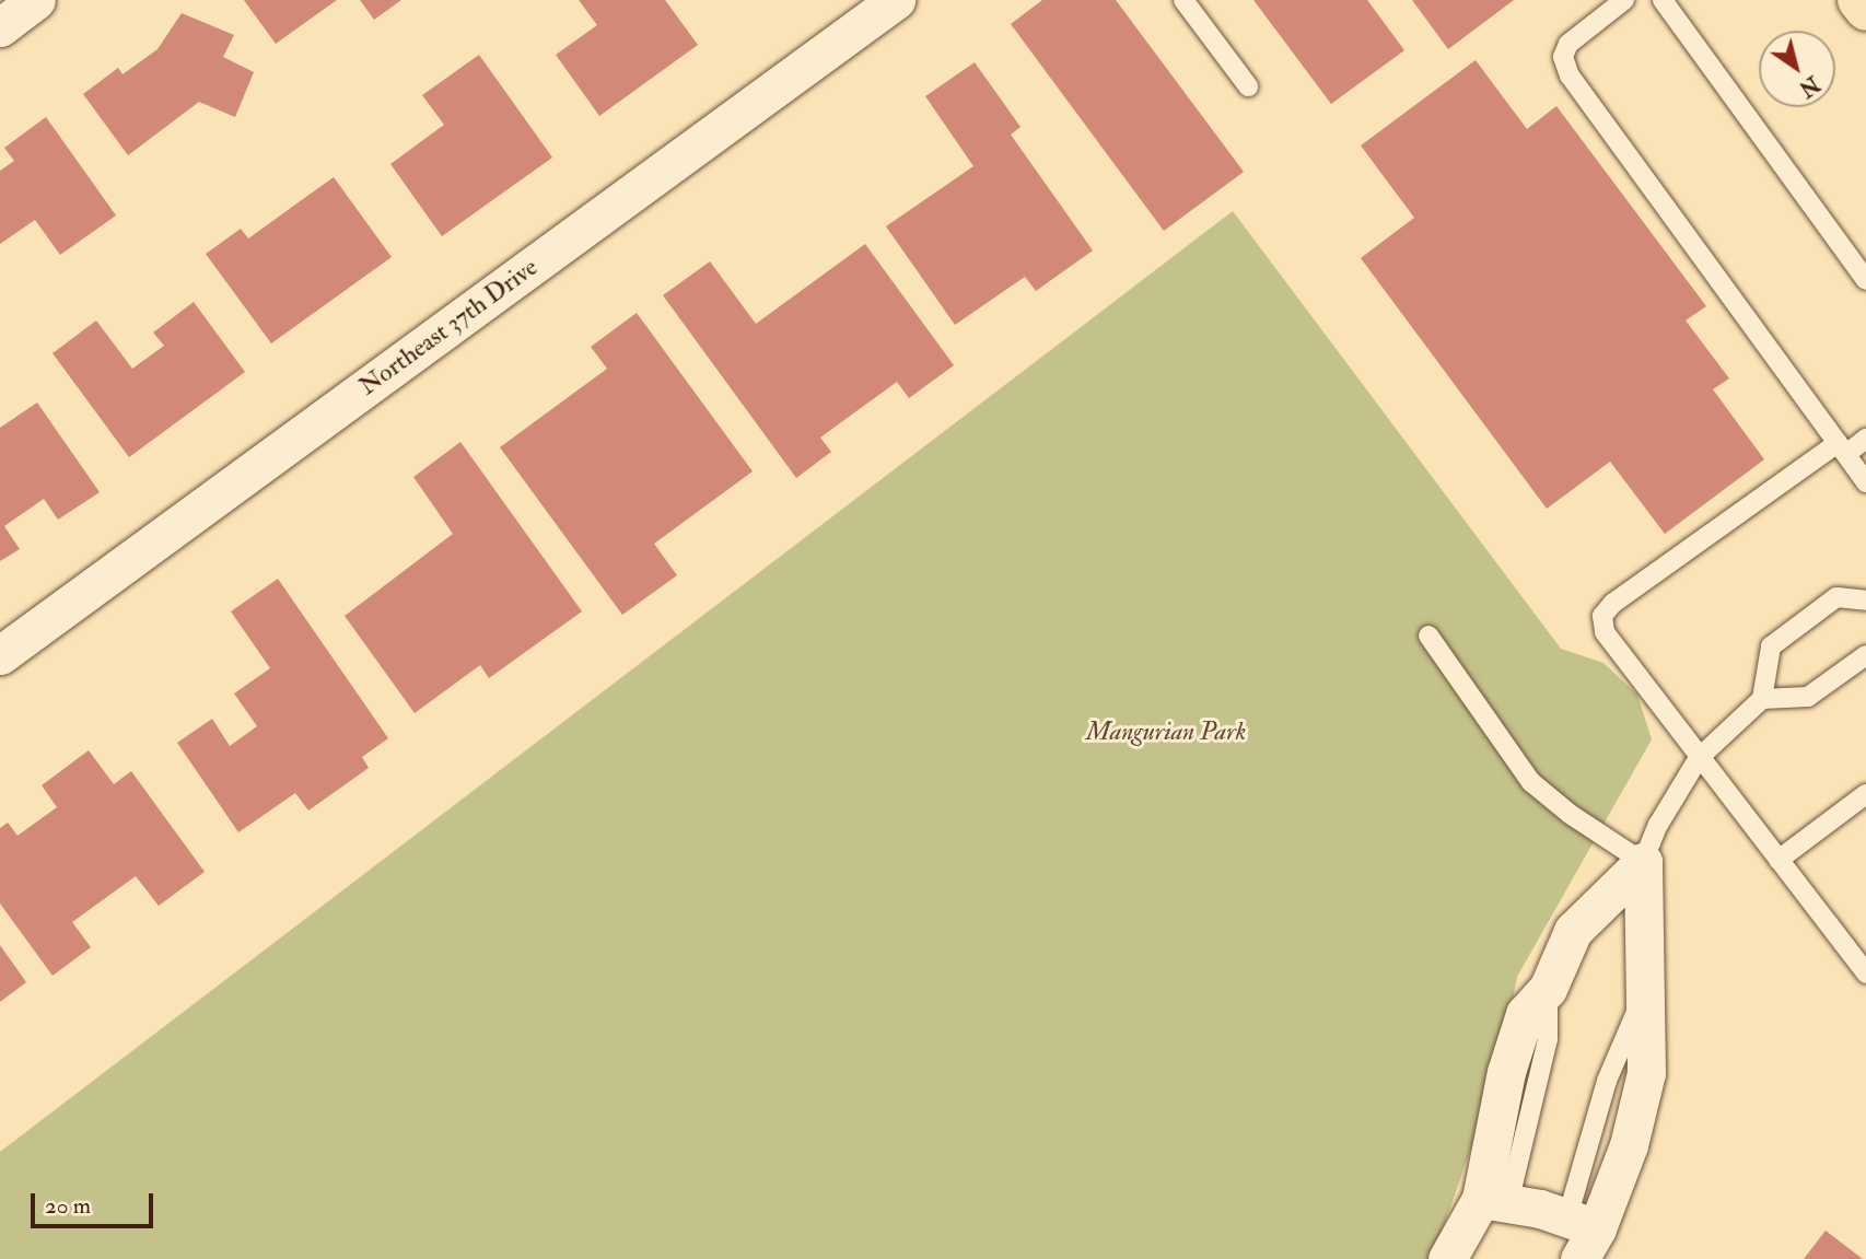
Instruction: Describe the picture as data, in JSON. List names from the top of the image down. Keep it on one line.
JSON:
{"streets":{"street":["Northeast 37th Drive"]},"parks":["Mangurian Park"],"scale_bar":"20 m","north":"bottom right"}
